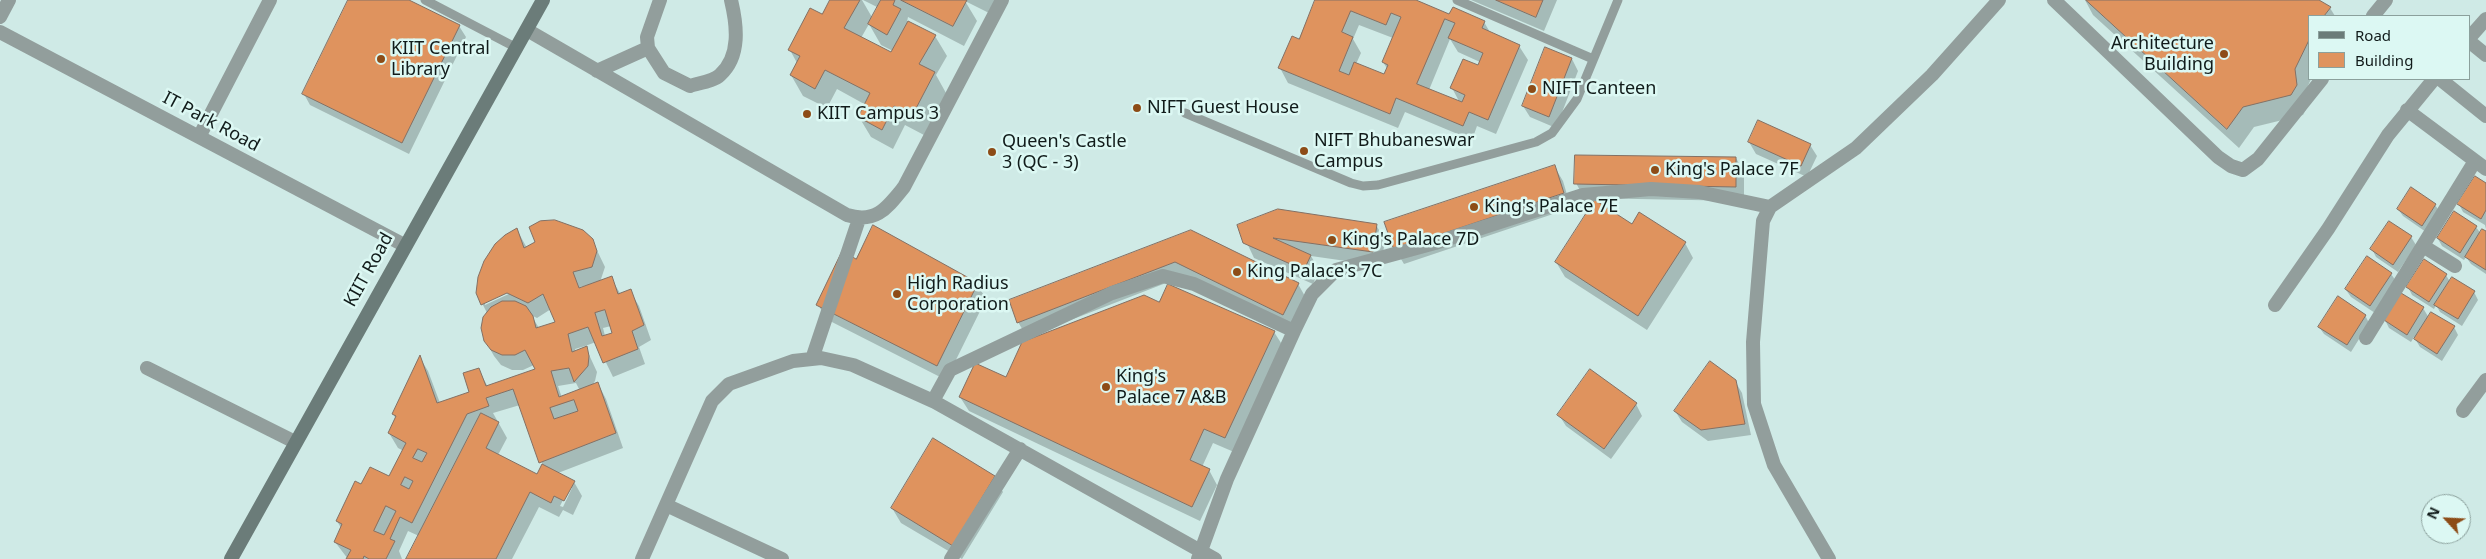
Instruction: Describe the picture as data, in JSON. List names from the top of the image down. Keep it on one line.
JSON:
{"streets":{"main road":["KIIT Road"],"street":["IT Park Road"]},"crossings":[["IT Park Road","KIIT Road"]],"places":["Architecture Building","KIIT Central Library","NIFT Canteen","NIFT Guest House","KIIT Campus 3","NIFT Bhubaneswar Campus","Queen's Castle 3 (QC - 3)","King's Palace 7F","King's Palace 7E","King's Palace 7D","King Palace's 7C","High Radius Corporation","King's Palace 7 A&B"],"legend":["Road","Building"],"north":"top left"}
